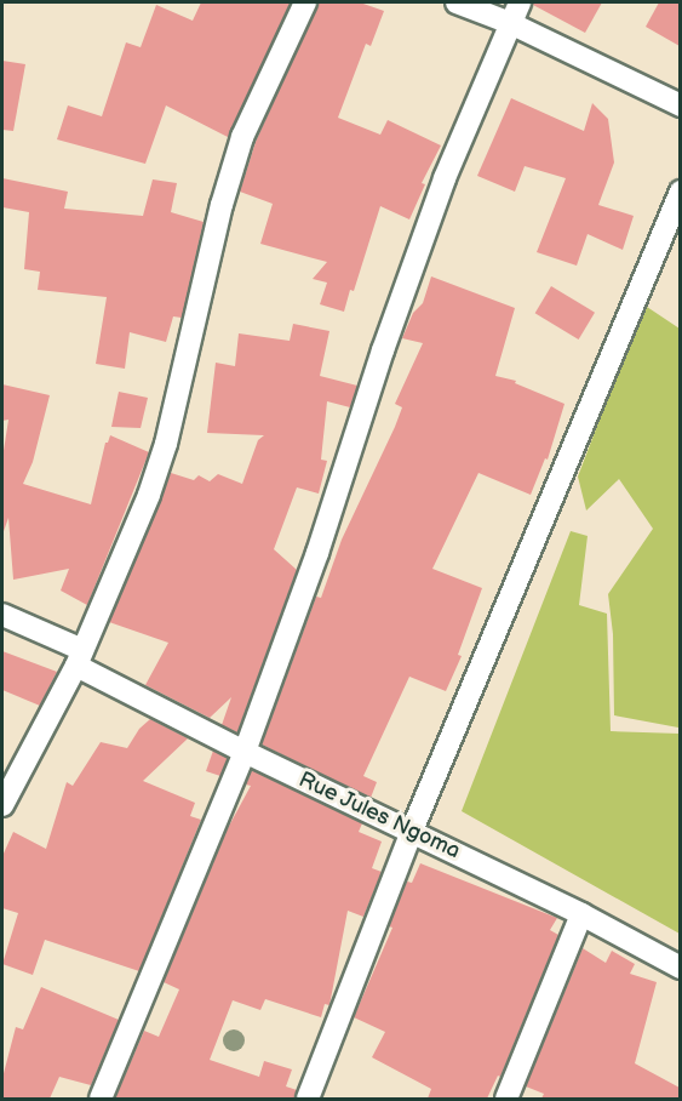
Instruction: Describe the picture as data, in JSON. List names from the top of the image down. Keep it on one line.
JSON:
{"streets":{"street":["Rue Jules Ngoma"]}}
